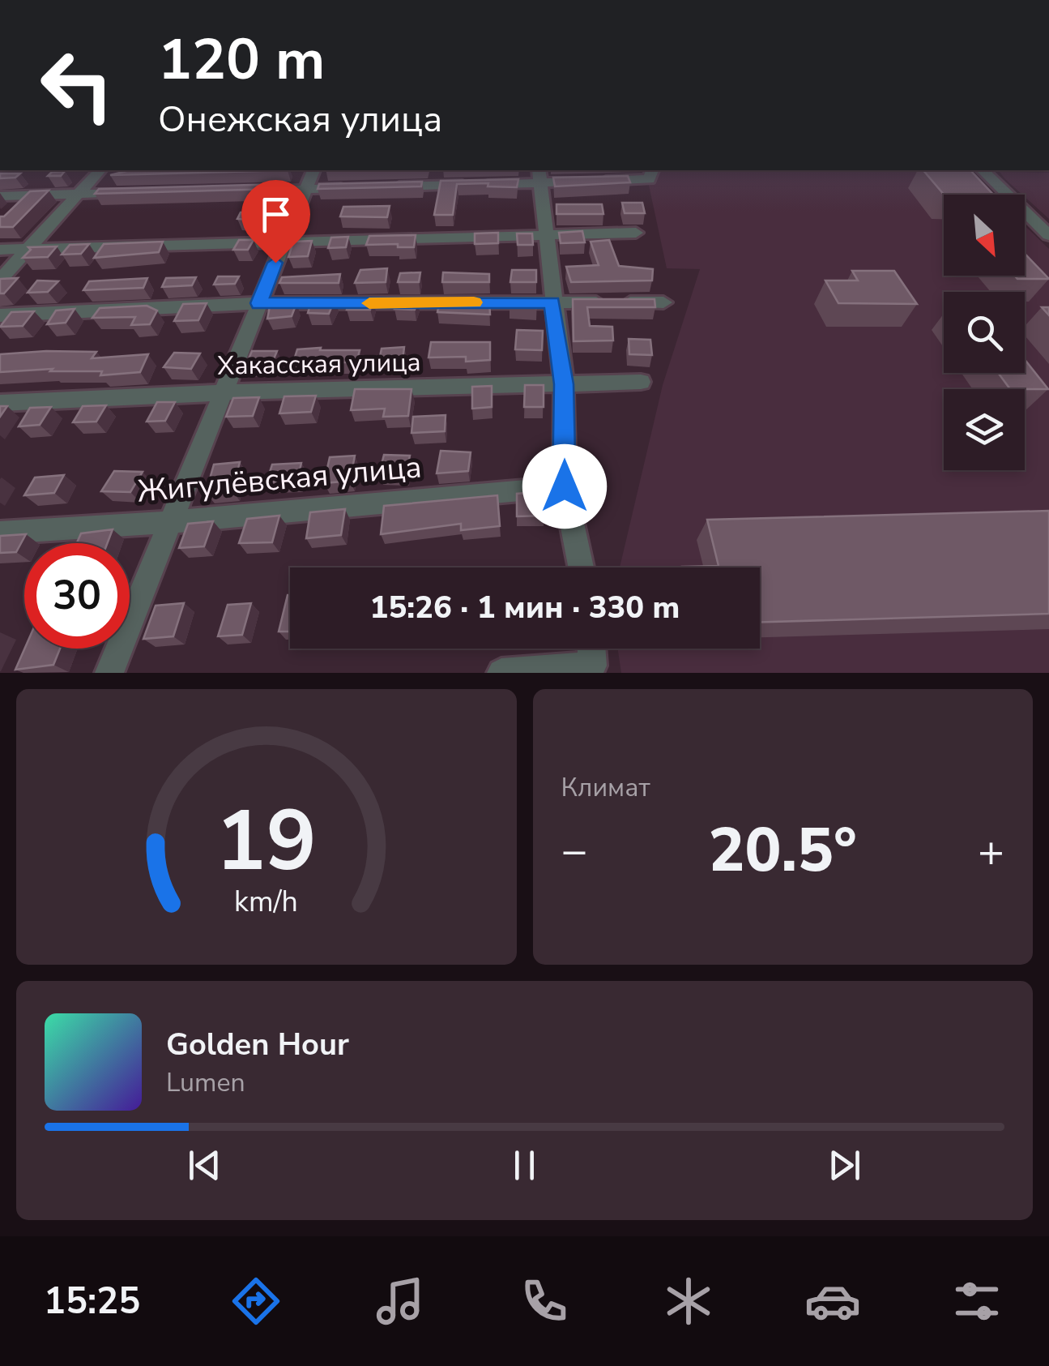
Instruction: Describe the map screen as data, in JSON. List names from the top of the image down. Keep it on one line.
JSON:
{"streets":{"street":["Хакасская улица","Жигулёвская улица"]},"north":"bottom right","page":{"turn":["120 m","Онежская улица"],"limit":"30","trip":"15:26 · 1 мин · 330 m","tile":"Климат","heat":["−","20.5°","+"],"song":["Golden Hour","Lumen"],"tabs":"15:25","gauge":["19","km/h"]}}
